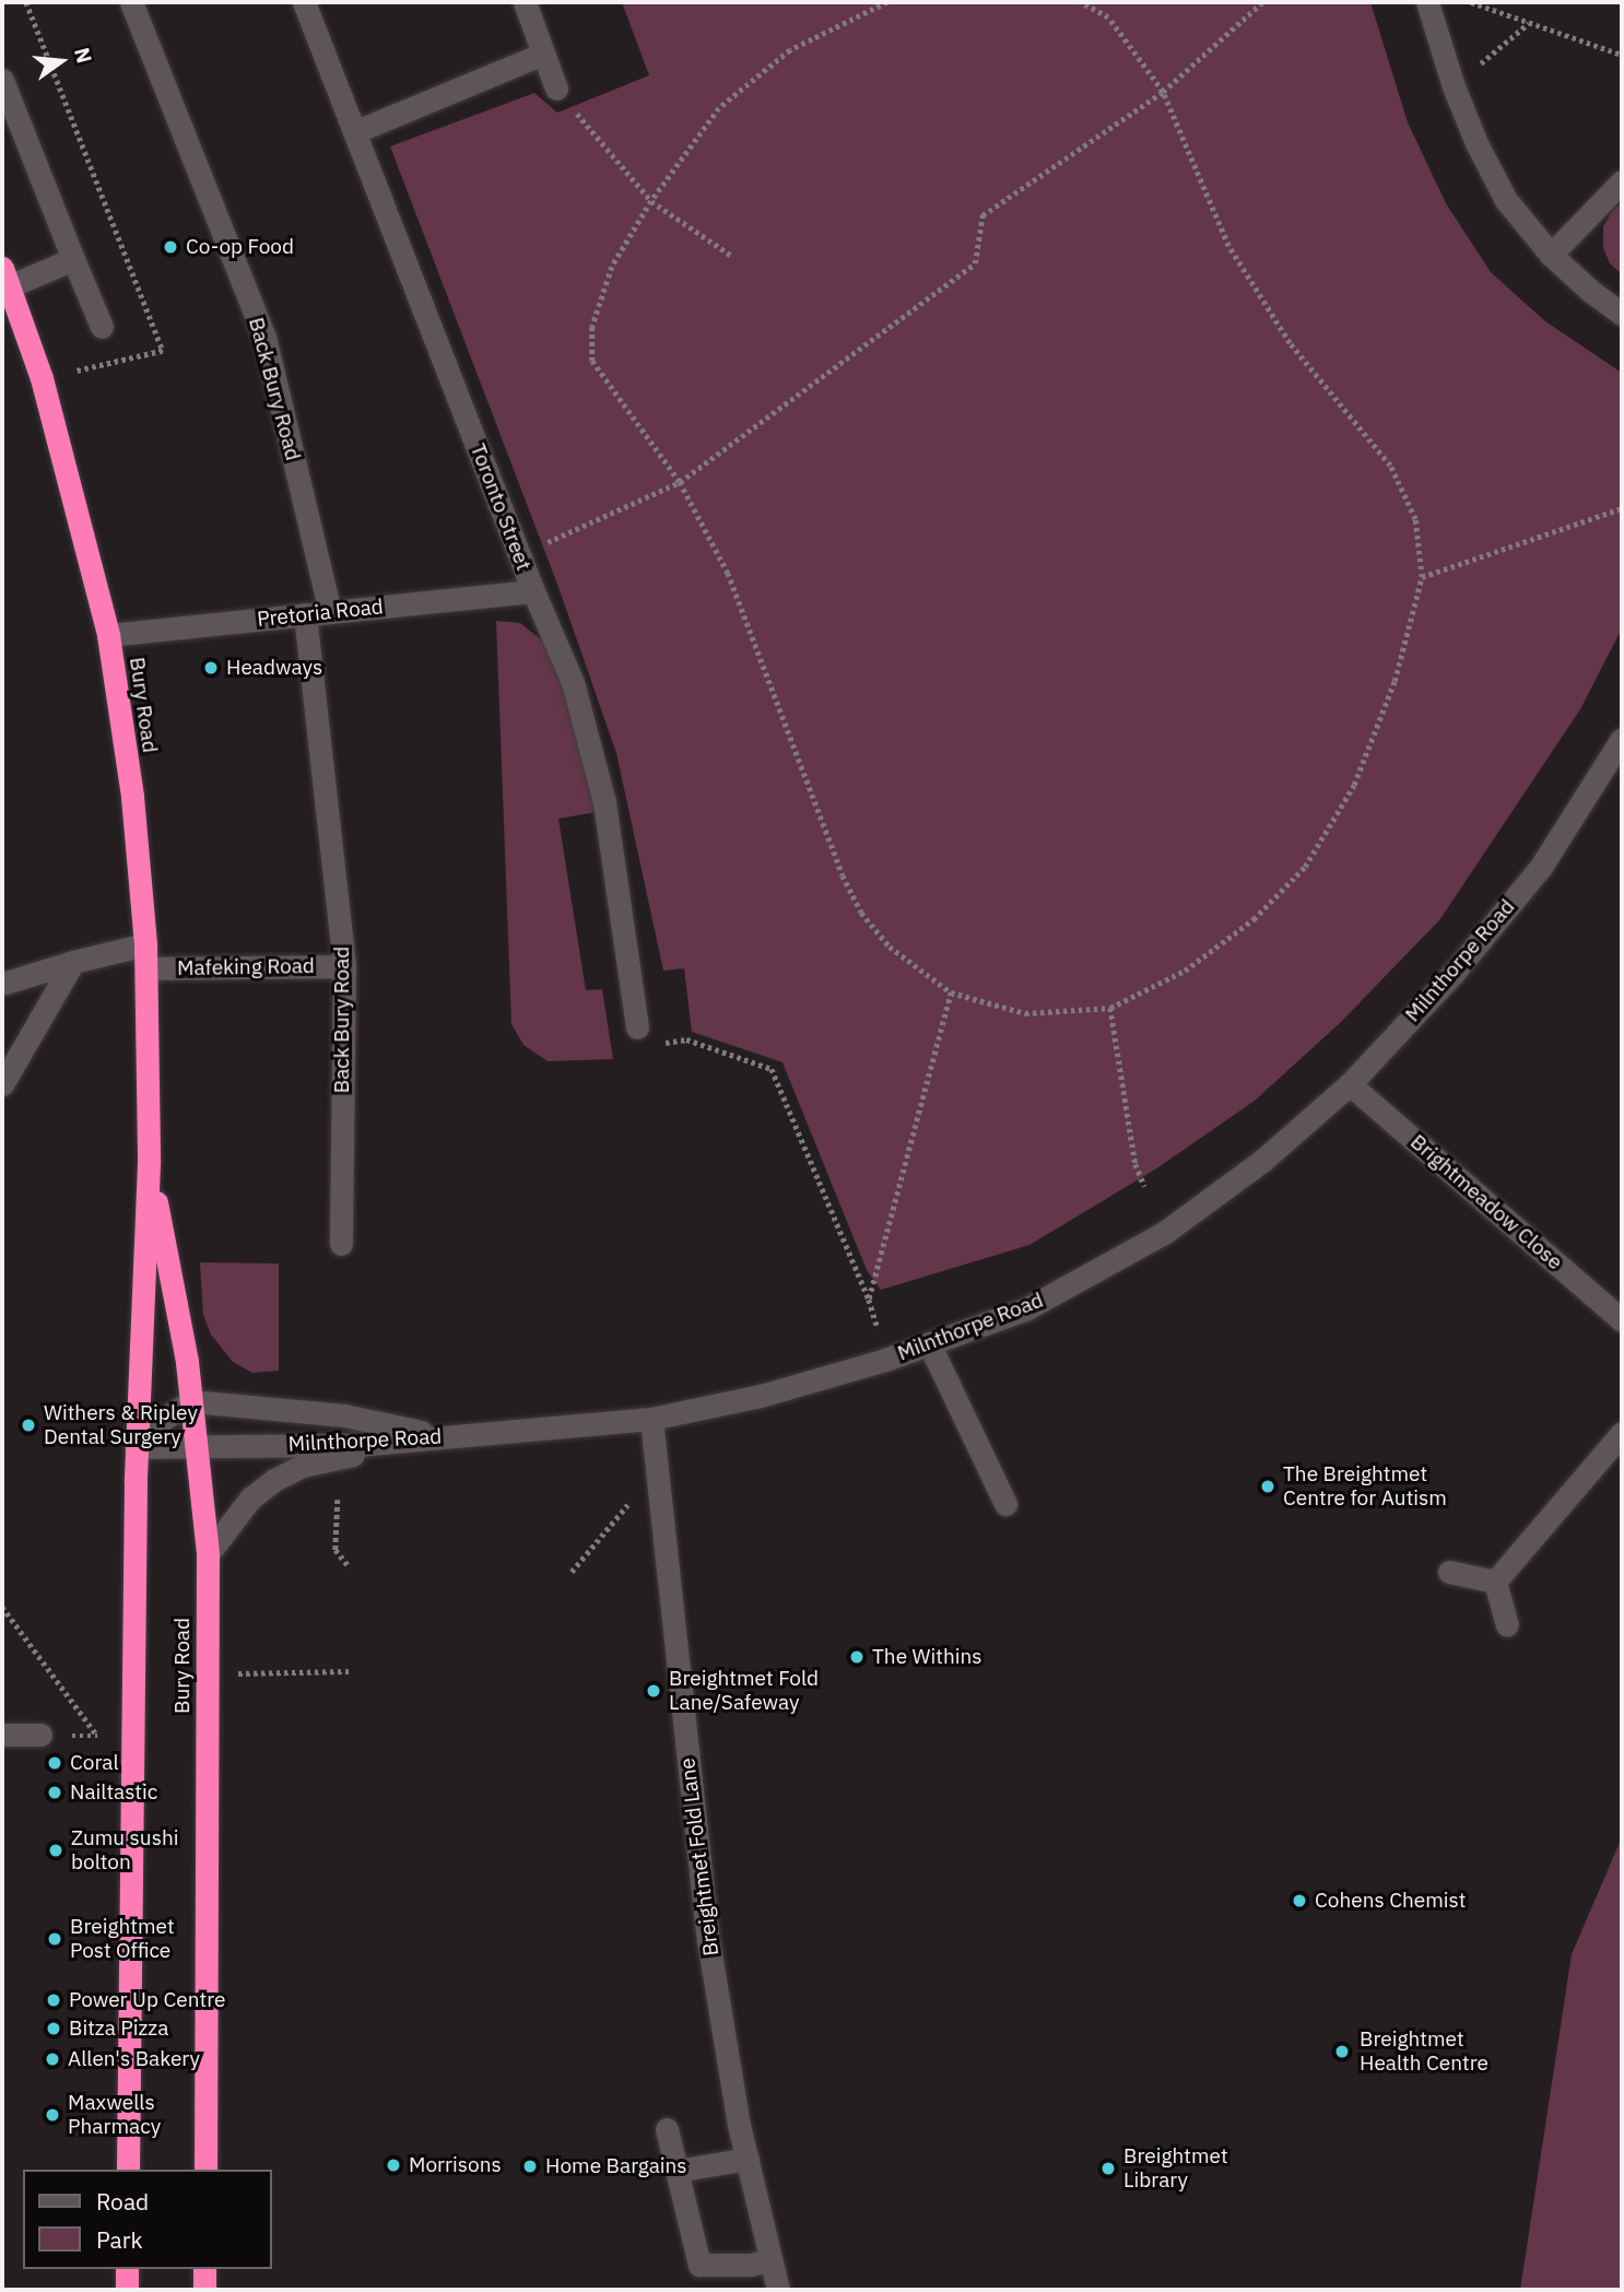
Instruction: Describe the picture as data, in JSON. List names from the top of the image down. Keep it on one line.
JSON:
{"streets":{"highway":["Bury Road"],"street":["Back Bury Road","Toronto Street","Pretoria Road","Milnthorpe Road","Mafeking Road","Brightmeadow Close","Breightmet Fold Lane"]},"crossings":[["Back Bury Road","Pretoria Road"],["Back Bury Road","Mafeking Road"],["Toronto Street","Pretoria Road"],["Pretoria Road","Bury Road"],["Bury Road","Milnthorpe Road"],["Bury Road","Mafeking Road"],["Milnthorpe Road","Brightmeadow Close"],["Milnthorpe Road","Breightmet Fold Lane"]],"places":["Co-op Food","Headways","Withers & Ripley Dental Surgery","The Breightmet Centre for Autism","The Withins","Breightmet Fold Lane/Safeway","Coral","Nailtastic","Zumu sushi bolton","Cohens Chemist","Breightmet Post Office","Power Up Centre","Bitza Pizza","Breightmet Health Centre","Allen's Bakery","Maxwells Pharmacy","Morrisons","Home Bargains","Breightmet Library"],"legend":["Road","Park"],"north":"right"}
